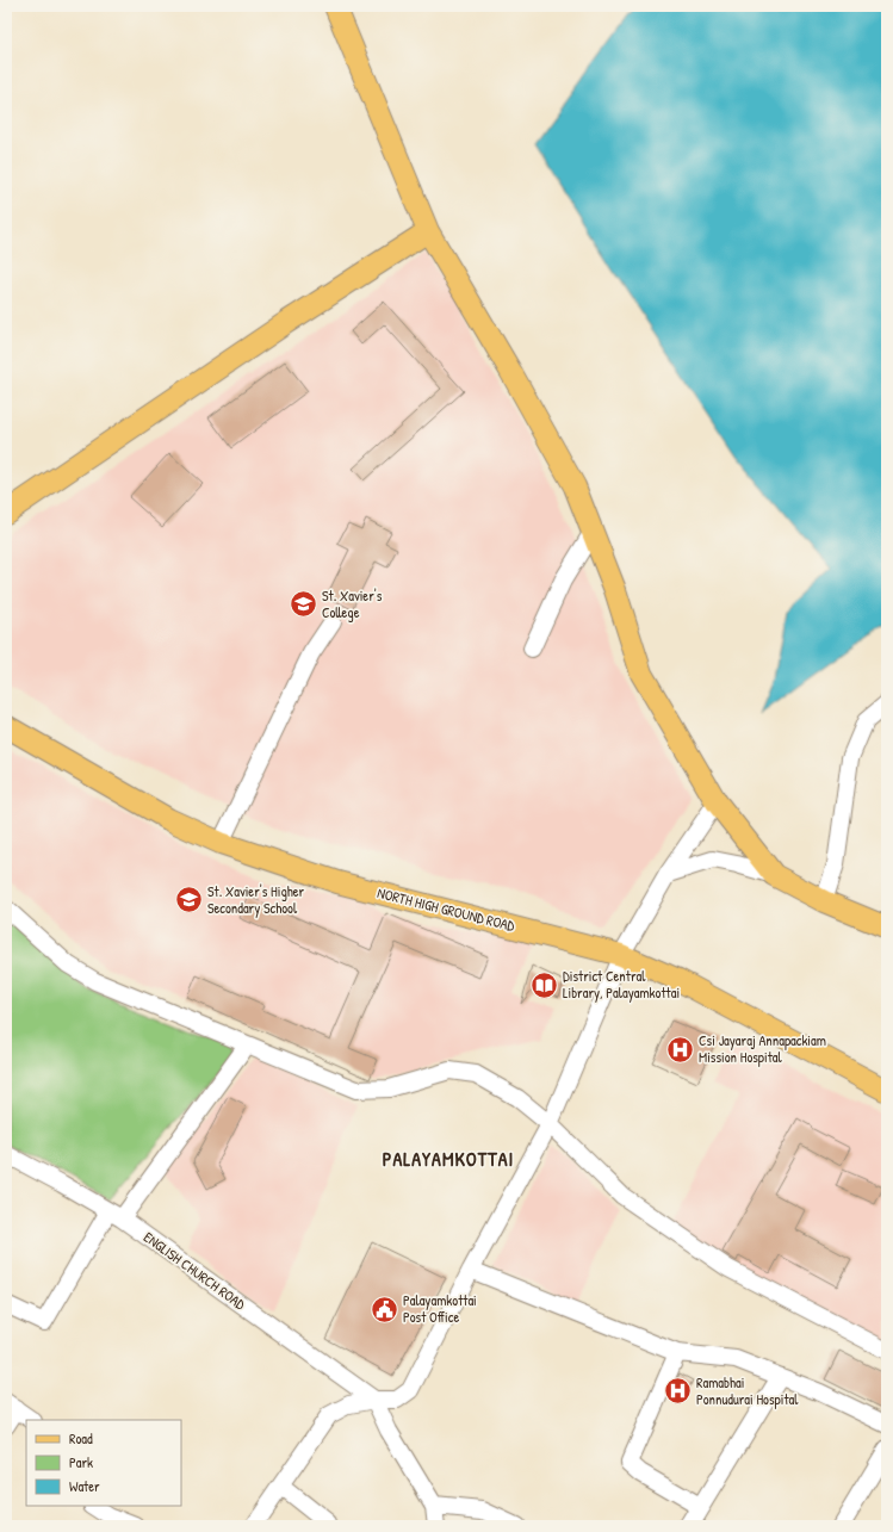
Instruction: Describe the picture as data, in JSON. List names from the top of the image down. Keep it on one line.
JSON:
{"streets":{"main road":["NORTH HIGH GROUND ROAD"],"street":["ENGLISH CHURCH ROAD"]},"districts":["PALAYAMKOTTAI"],"places":{"school or university":["St. Xavier's College","St. Xavier's Higher Secondary School"],"library":["District Central Library, Palayamkottai"],"hospital":["Csi Jayaraj Annapackiam Mission Hospital","Ramabhai Ponnudurai Hospital"],"public building":["Palayamkottai Post Office"]},"legend":["Road","Park","Water"]}
